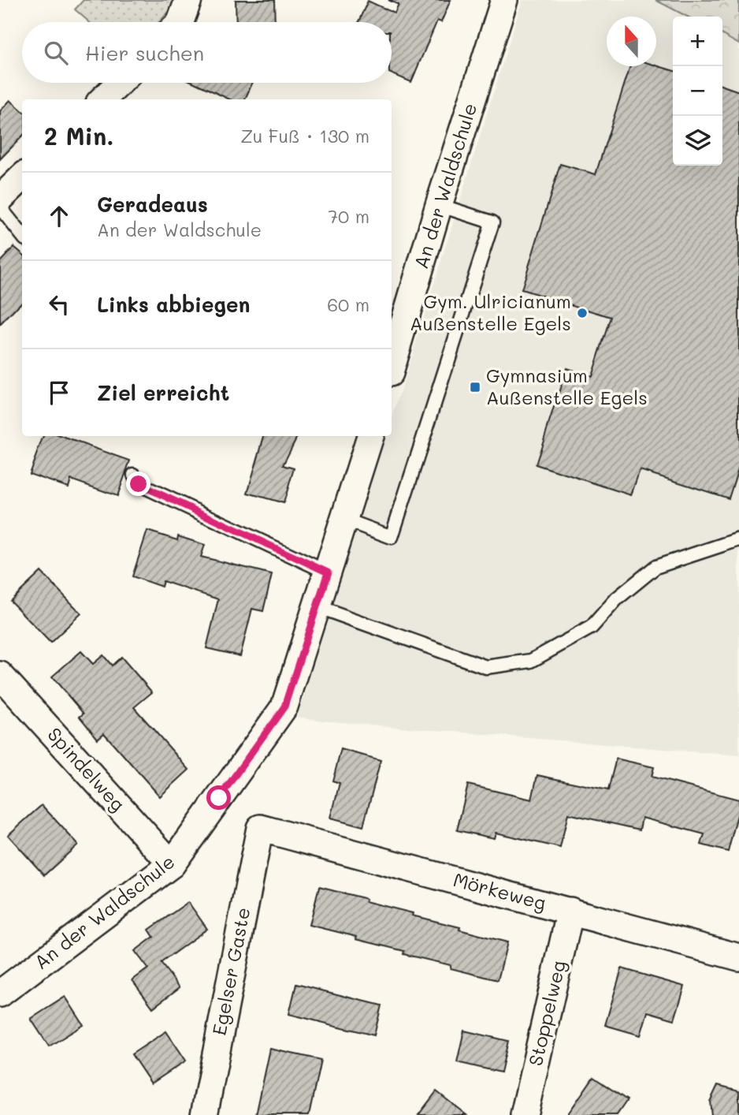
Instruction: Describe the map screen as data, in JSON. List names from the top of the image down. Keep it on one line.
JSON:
{"streets":{"street":["An der Waldschule","Spindelweg","Mörkeweg","Egelser Gaste","Stoppelweg"]},"crossings":[["An der Waldschule","Spindelweg"],["Mörkeweg","Egelser Gaste"],["Mörkeweg","Stoppelweg"]],"places":{"other":["Gym. Ulricianum Außenstelle Egels"],"transit":["Gymnasium Außenstelle Egels"]},"north":"top","page":{"map_buttons":["+","−"],"search":"Hier suchen","heading":["2 Min.","Zu Fuß · 130 m"],"list":[["Geradeaus","An der Waldschule","70 m"],["Links abbiegen","60 m"],"Ziel erreicht"]}}
